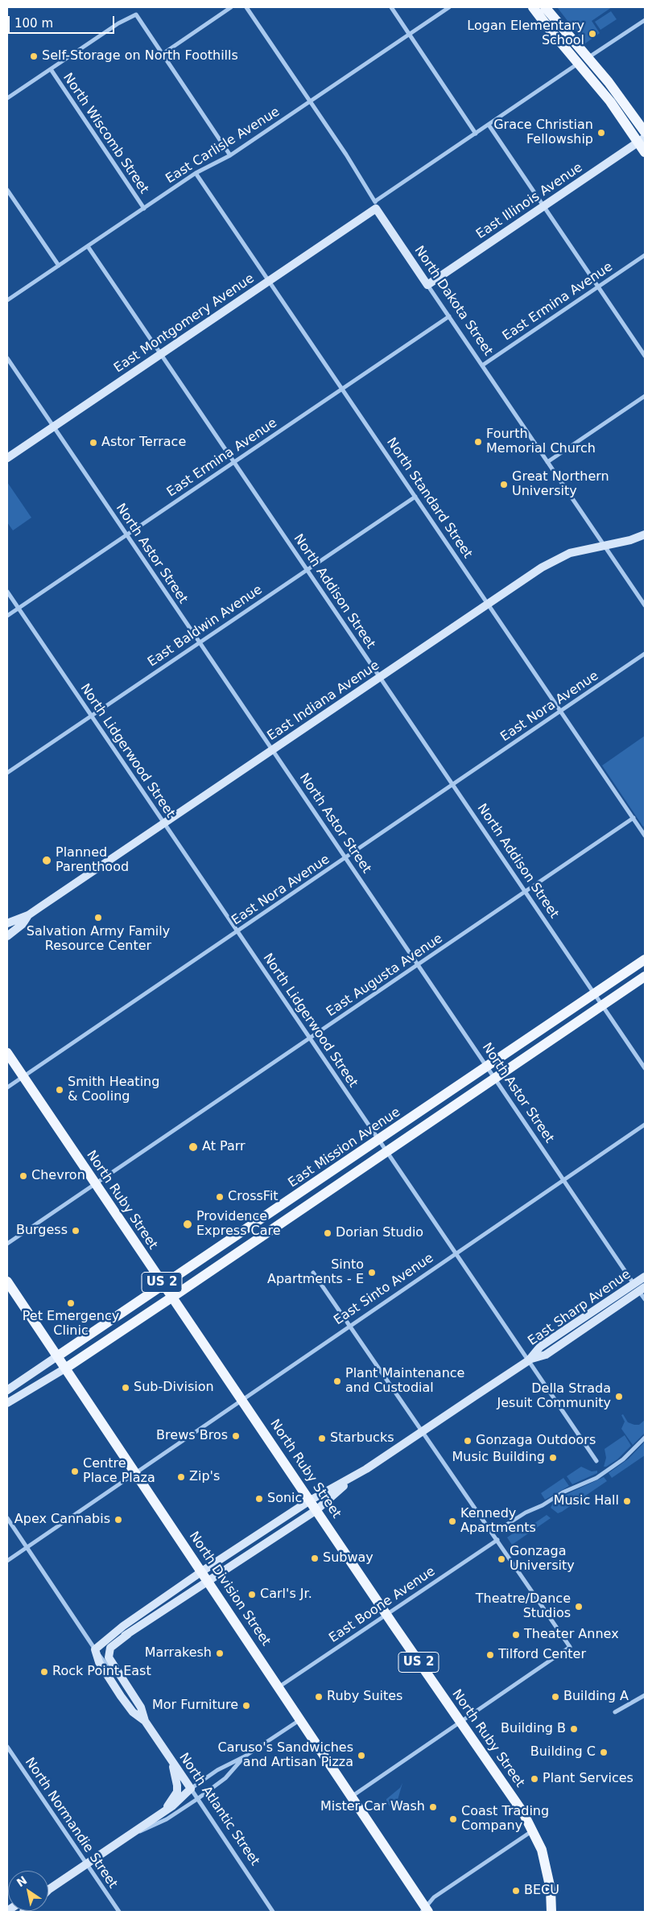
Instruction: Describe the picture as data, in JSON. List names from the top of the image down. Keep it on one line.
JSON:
{"streets":{"main road":["East Mission Avenue","North Ruby Street","US 2","North Division Street"],"street":["North Wiscomb Street","East Carlisle Avenue","East Illinois Avenue","North Dakota Street","East Ermina Avenue","East Montgomery Avenue","North Standard Street","North Astor Street","North Addison Street","East Baldwin Avenue","East Indiana Avenue","East Nora Avenue","North Lidgerwood Street","East Augusta Avenue","East Sinto Avenue","East Sharp Avenue","East Boone Avenue","North Atlantic Street","North Normandie Street"]},"crossings":[["North Wiscomb Street","East Carlisle Avenue"],["East Carlisle Avenue","North Dakota Street"],["East Carlisle Avenue","North Standard Street"],["East Carlisle Avenue","North Addison Street"],["East Illinois Avenue","North Dakota Street"],["North Dakota Street","East Ermina Avenue"],["North Dakota Street","East Montgomery Avenue"],["North Dakota Street","East Indiana Avenue"],["East Ermina Avenue","North Standard Street"],["East Ermina Avenue","North Astor Street"],["East Ermina Avenue","North Addison Street"],["East Ermina Avenue","North Lidgerwood Street"],["East Montgomery Avenue","North Standard Street"],["East Montgomery Avenue","North Astor Street"],["East Montgomery Avenue","North Addison Street"],["North Standard Street","East Baldwin Avenue"],["North Standard Street","East Indiana Avenue"],["North Standard Street","East Nora Avenue"],["North Standard Street","East Augusta Avenue"],["North Astor Street","East Baldwin Avenue"],["North Astor Street","East Indiana Avenue"],["North Astor Street","East Nora Avenue"],["North Astor Street","East Augusta Avenue"],["North Astor Street","East Mission Avenue"],["North Astor Street","East Sinto Avenue"],["North Astor Street","East Sharp Avenue"],["North Addison Street","East Baldwin Avenue"],["North Addison Street","East Indiana Avenue"],["North Addison Street","East Nora Avenue"],["North Addison Street","East Augusta Avenue"],["North Addison Street","East Mission Avenue"],["East Baldwin Avenue","North Lidgerwood Street"],["East Indiana Avenue","North Lidgerwood Street"],["East Nora Avenue","North Lidgerwood Street"],["East Nora Avenue","North Ruby Street"],["North Lidgerwood Street","East Augusta Avenue"],["North Lidgerwood Street","East Mission Avenue"],["North Lidgerwood Street","East Sinto Avenue"],["North Lidgerwood Street","East Sharp Avenue"],["East Augusta Avenue","North Ruby Street"],["East Mission Avenue","North Ruby Street"],["East Mission Avenue","North Division Street"],["North Ruby Street","East Sinto Avenue"],["North Ruby Street","East Sharp Avenue"],["North Ruby Street","East Boone Avenue"],["East Sinto Avenue","North Division Street"],["East Sinto Avenue","North Atlantic Street"],["East Sharp Avenue","North Division Street"],["East Sharp Avenue","North Atlantic Street"],["North Division Street","East Boone Avenue"]],"places":["Logan Elementary School","Self-Storage on North Foothills","Grace Christian Fellowship","Fourth Memorial Church","Astor Terrace","Great Northern University","Planned Parenthood","Salvation Army Family Resource Center","Smith Heating & Cooling","At Parr","Chevron","CrossFit","Providence Express Care","Burgess","Dorian Studio","Sinto Apartments - E","Pet Emergency Clinic","Plant Maintenance and Custodial","Sub-Division","Della Strada Jesuit Community","Brews Bros","Starbucks","Gonzaga Outdoors","Music Building","Centre Place Plaza","Zip's","Sonic","Music Hall","Apex Cannabis","Kennedy Apartments","Subway","Gonzaga University","Carl's Jr.","Theatre/Dance Studios","Theater Annex","Marrakesh","Tilford Center","Rock Point East","Ruby Suites","Building A","Mor Furniture","Building B","Building C","Caruso's Sandwiches and Artisan Pizza","Plant Services","Mister Car Wash","Coast Trading Company","BECU"],"scale_bar":"100 m","north":"top left"}
